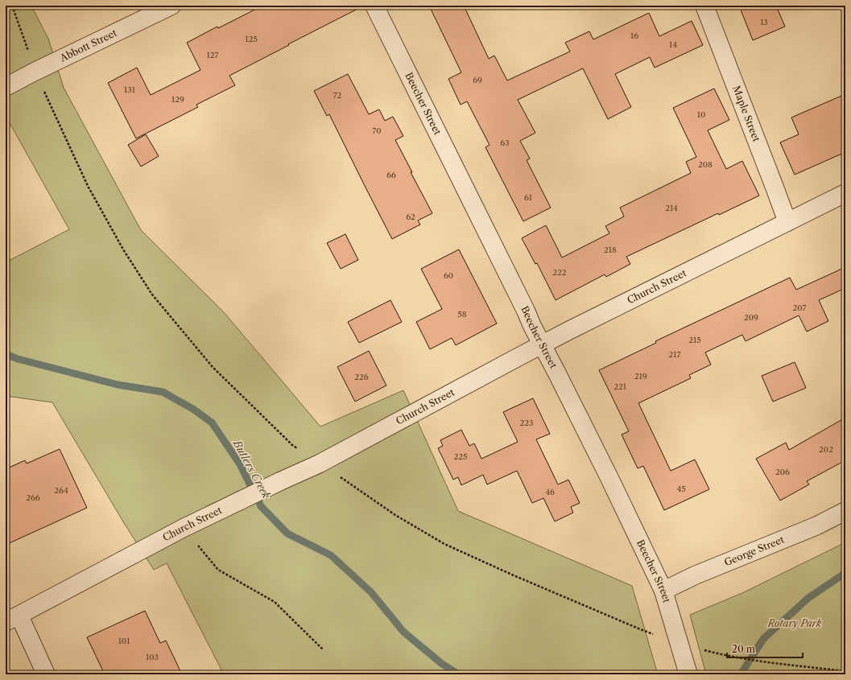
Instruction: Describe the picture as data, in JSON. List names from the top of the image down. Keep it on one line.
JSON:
{"streets":{"street":["Abbott Street","Beecher Street","Maple Street","Church Street","George Street"]},"crossings":[["Beecher Street","Church Street"],["Beecher Street","George Street"],["Maple Street","Church Street"]],"water":["Butlers Creek"],"parks":["Rotary Park"],"house_numbers":["13","16","125","14","127","69","131","72","129","10","70","63","208","66","61","214","62","218","222","60","207","58","209","215","217","219","226","221","223","202","225","206","45","264","46","266","101","103"],"scale_bar":"20 m"}
